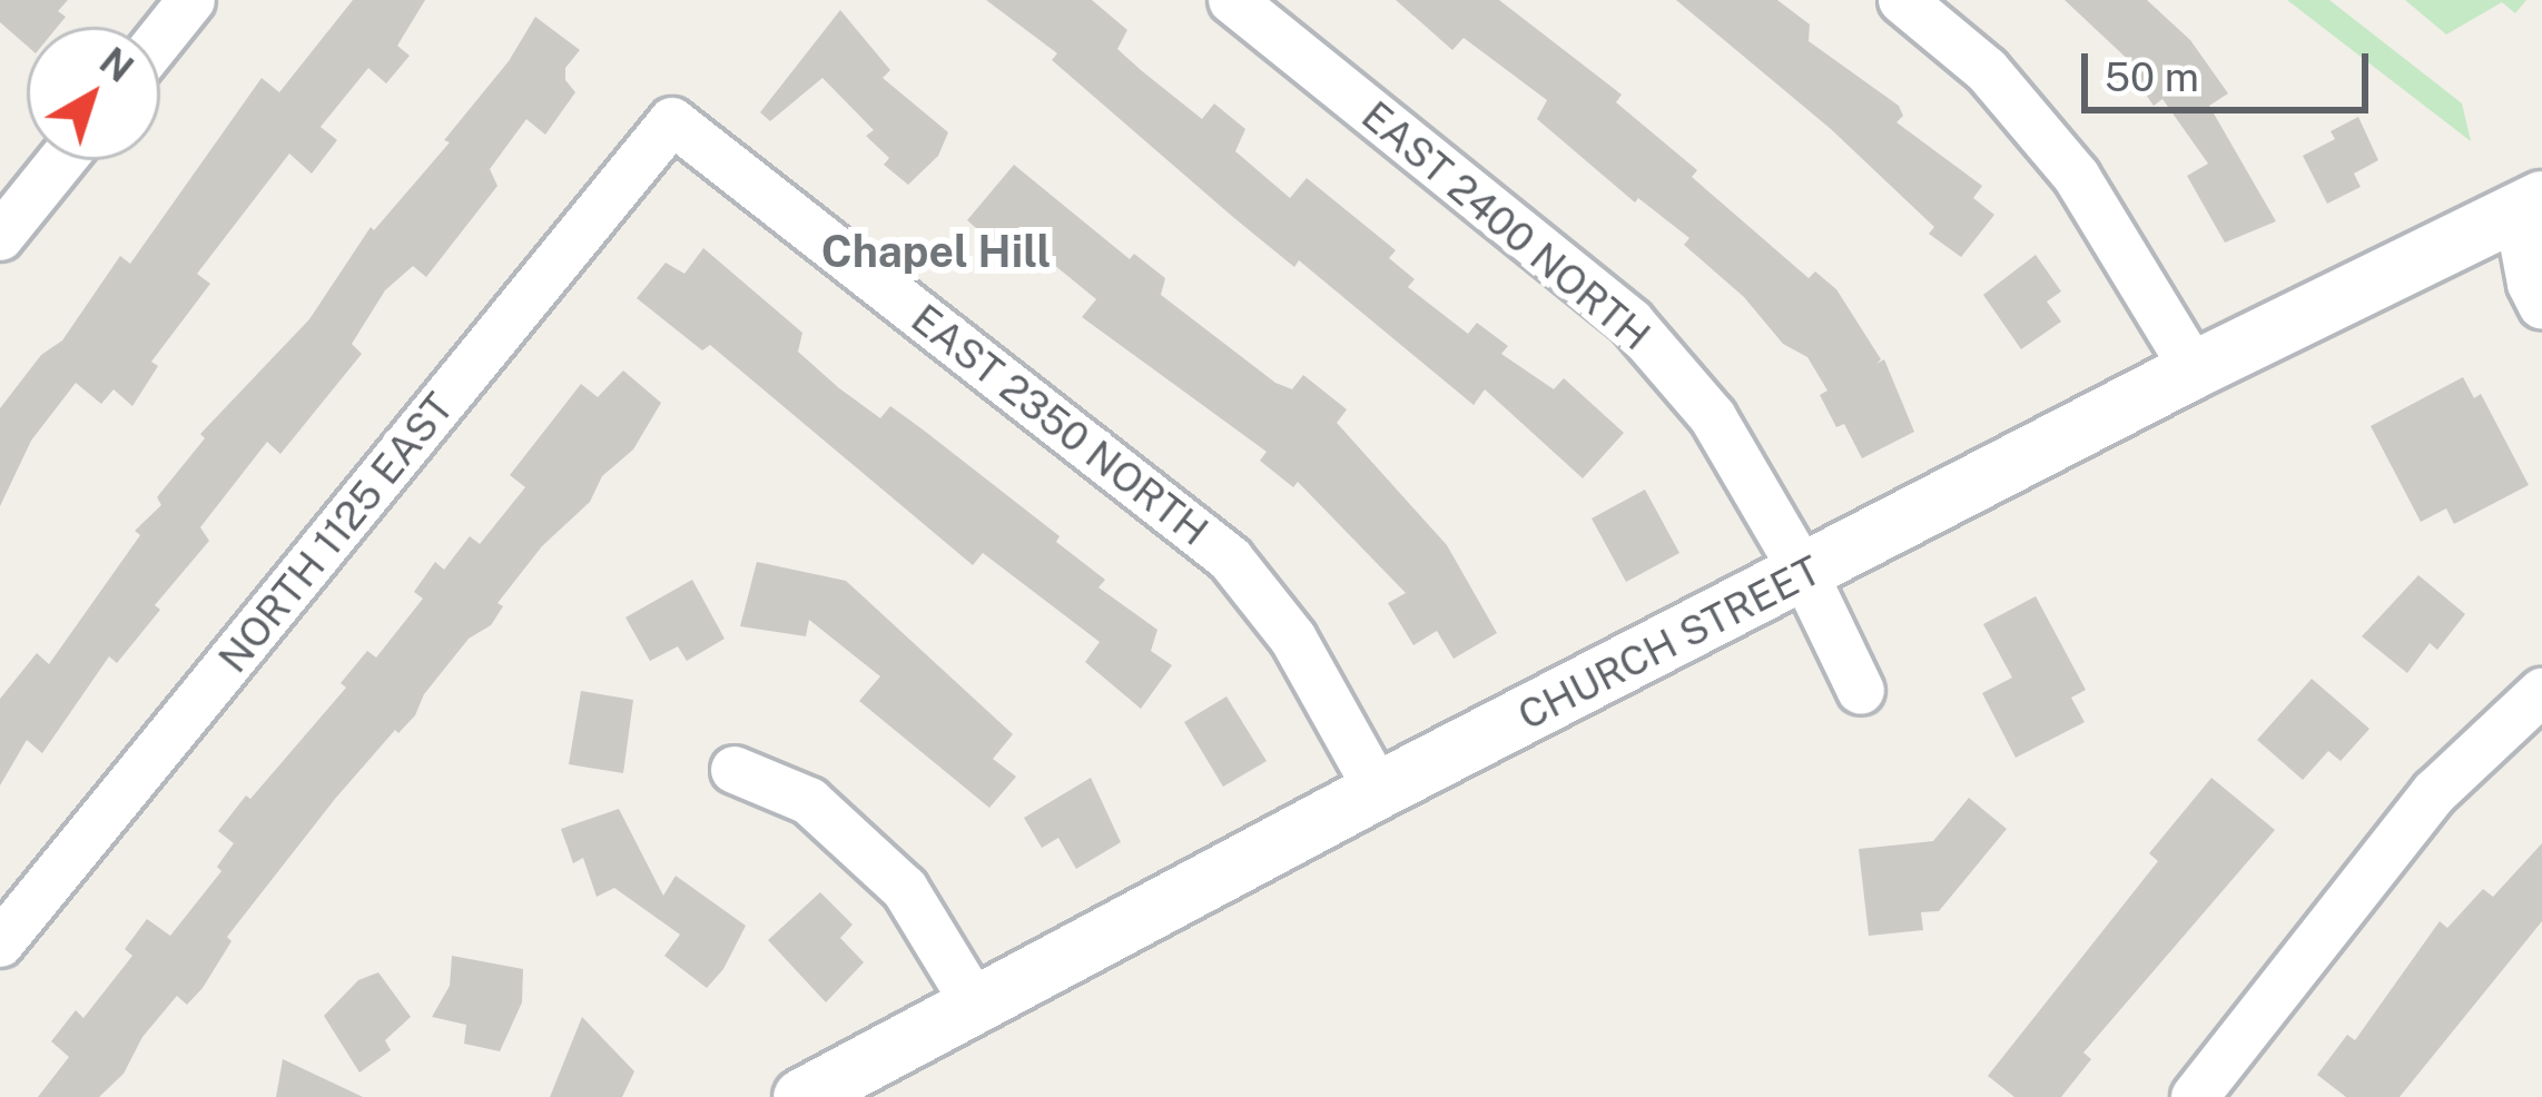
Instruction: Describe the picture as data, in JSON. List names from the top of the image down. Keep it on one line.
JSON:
{"streets":{"street":["EAST 2400 NORTH","EAST 2350 NORTH","NORTH 1125 EAST","CHURCH STREET"]},"crossings":[["EAST 2400 NORTH","CHURCH STREET"],["EAST 2350 NORTH","NORTH 1125 EAST"],["EAST 2350 NORTH","CHURCH STREET"]],"districts":["Chapel Hill"],"scale_bar":"50 m","north":"top right"}
